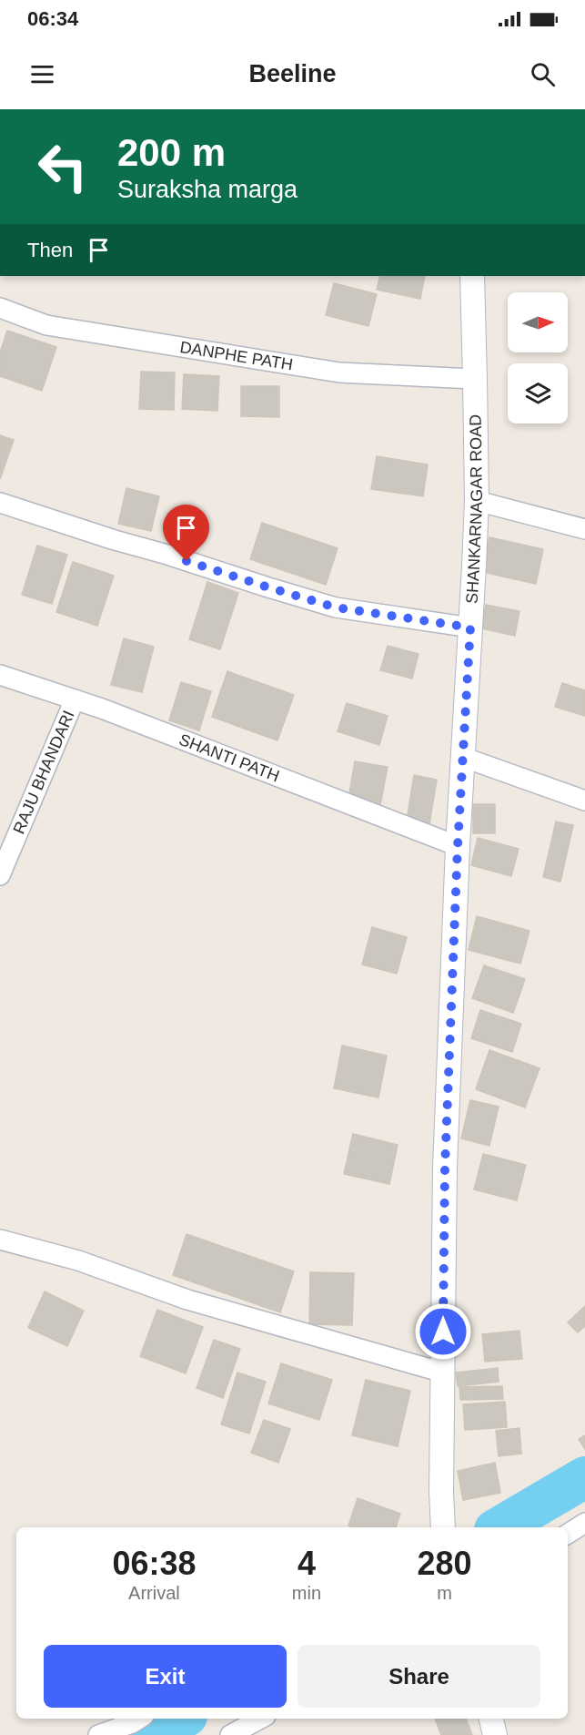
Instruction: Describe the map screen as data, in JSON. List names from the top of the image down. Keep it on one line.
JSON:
{"streets":{"street":["DANPHE PATH","SHANKARNAGAR ROAD","SHANTI PATH","RAJU BHANDARI"]},"crossings":[["DANPHE PATH","SHANKARNAGAR ROAD"],["SHANKARNAGAR ROAD","SHANTI PATH"],["SHANTI PATH","RAJU BHANDARI"]],"north":"right","page":{"status":"06:34","header":"Beeline","turn":["200 m","Suraksha marga"],"then":"Then","eta":["06:38","Arrival","4","min","280","m"],"buttons":["Exit","Share"]}}
